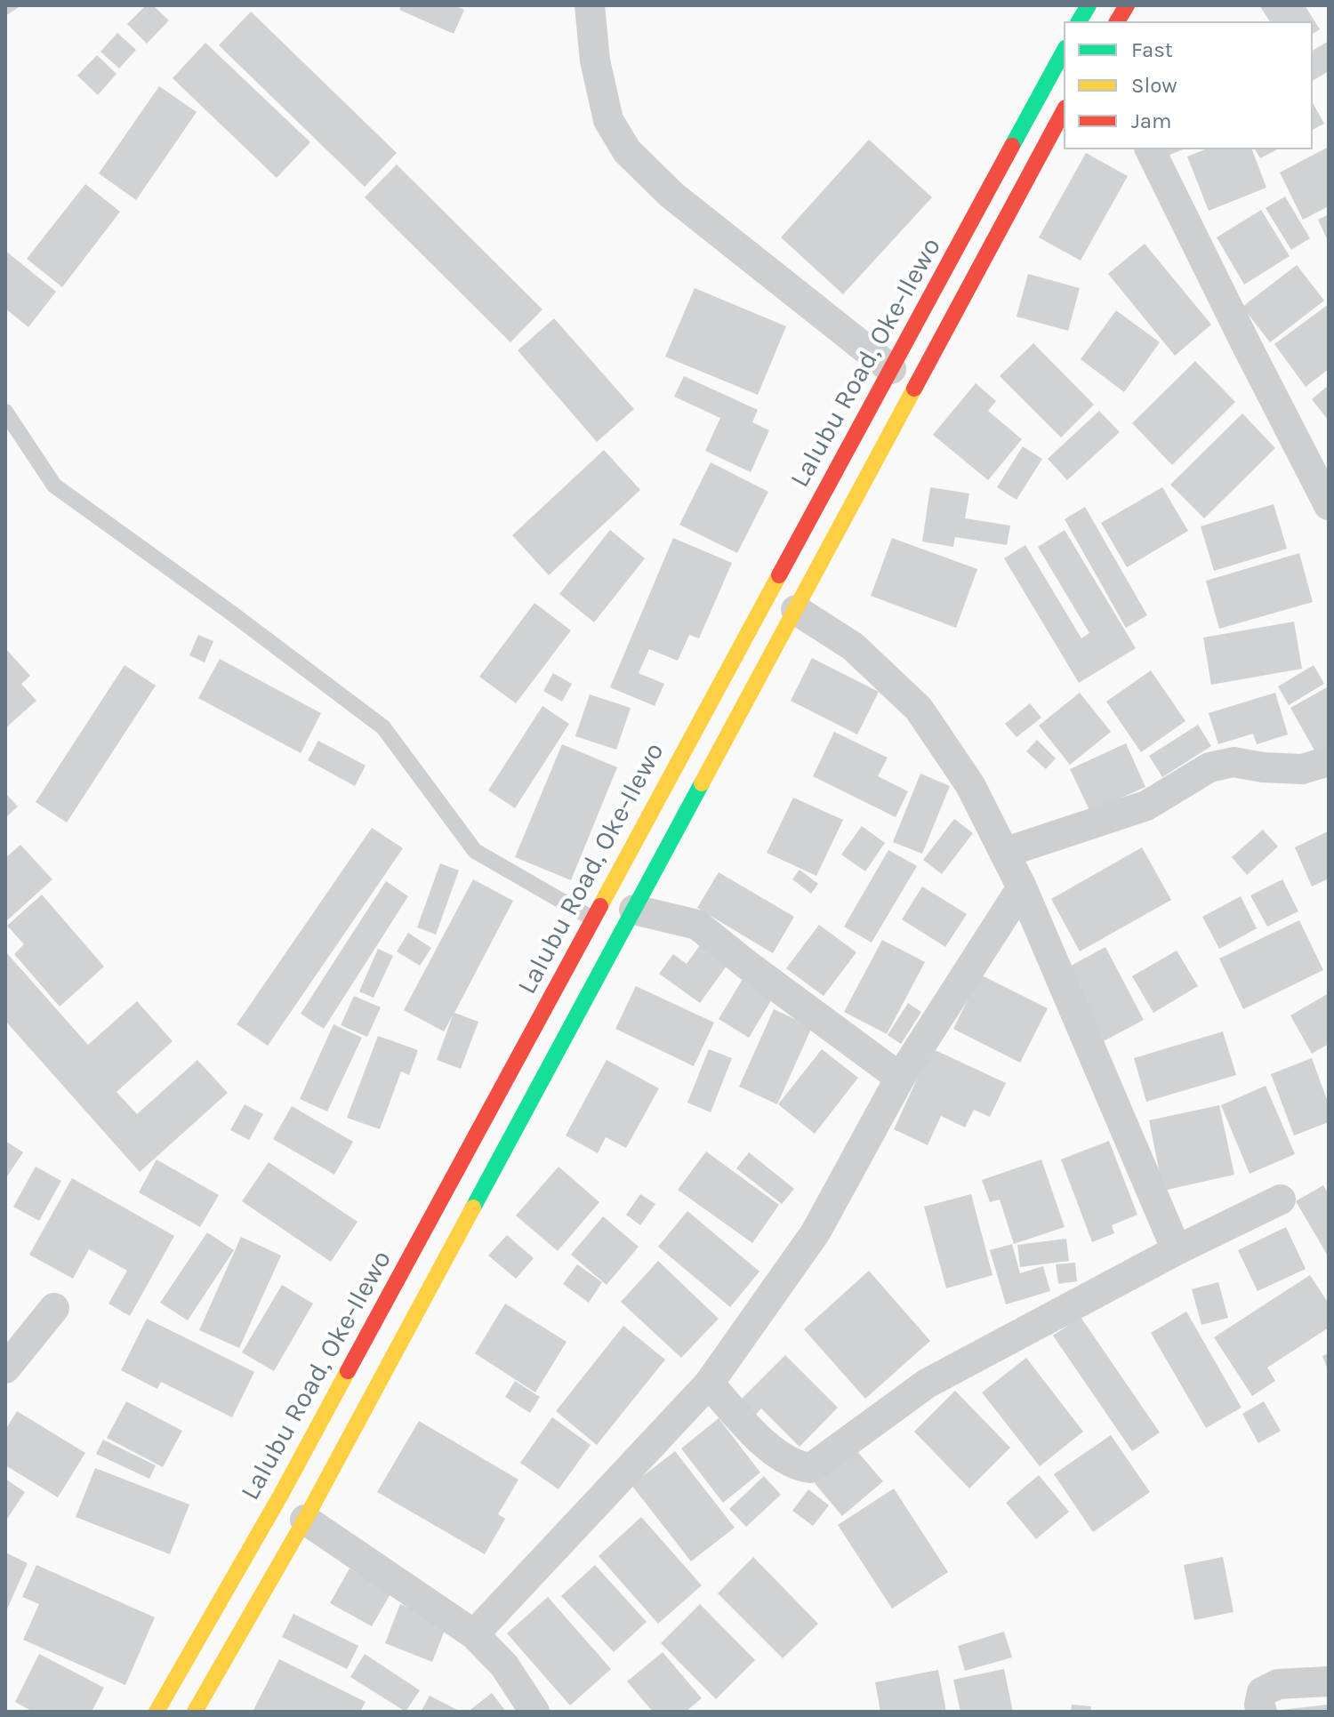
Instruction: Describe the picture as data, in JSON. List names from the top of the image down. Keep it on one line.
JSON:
{"streets":{"main road":["Lalubu Road, Oke-Ilewo"]},"legend":["Fast","Slow","Jam"]}
